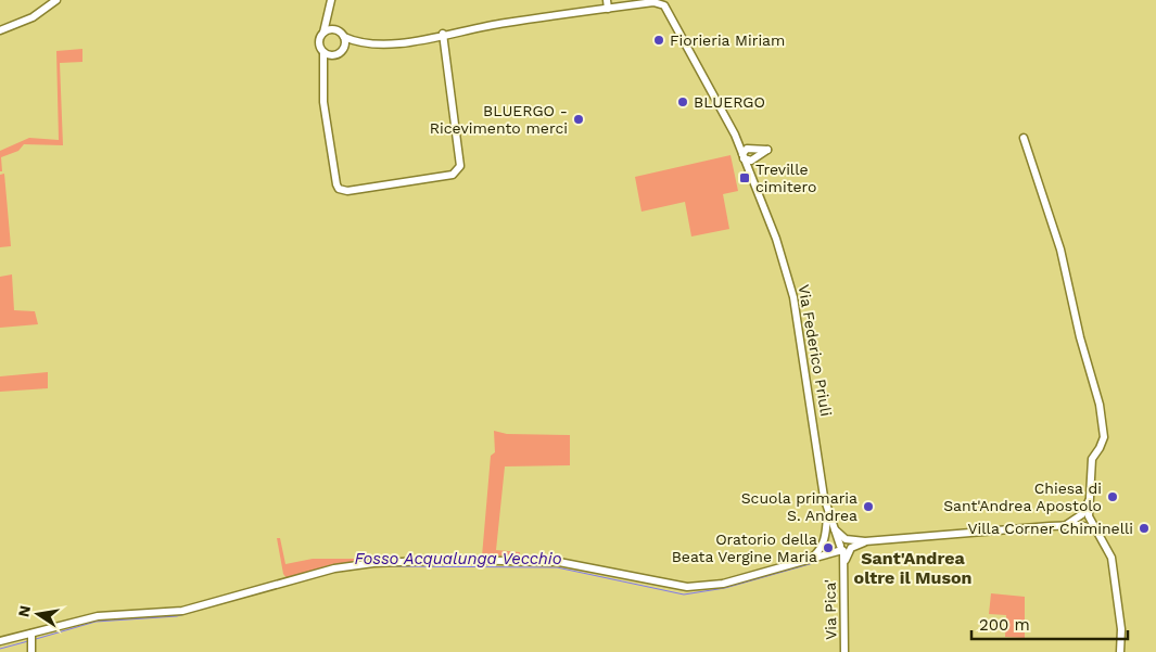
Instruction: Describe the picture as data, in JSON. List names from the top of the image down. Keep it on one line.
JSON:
{"streets":{"street":["Via Federico Priuli","Via Pica'"]},"crossings":[["Via Federico Priuli","Via Pica'"]],"districts":["Sant'Andrea oltre il Muson"],"water":["Fosso Acqualunga Vecchio"],"places":{"other":["Fiorieria Miriam","BLUERGO","BLUERGO - Ricevimento merci","Chiesa di Sant'Andrea Apostolo","Scuola primaria S. Andrea","Villa Corner Chiminelli","Oratorio della Beata Vergine Maria"],"transit":["Treville cimitero"]},"scale_bar":"200 m","north":"left"}
